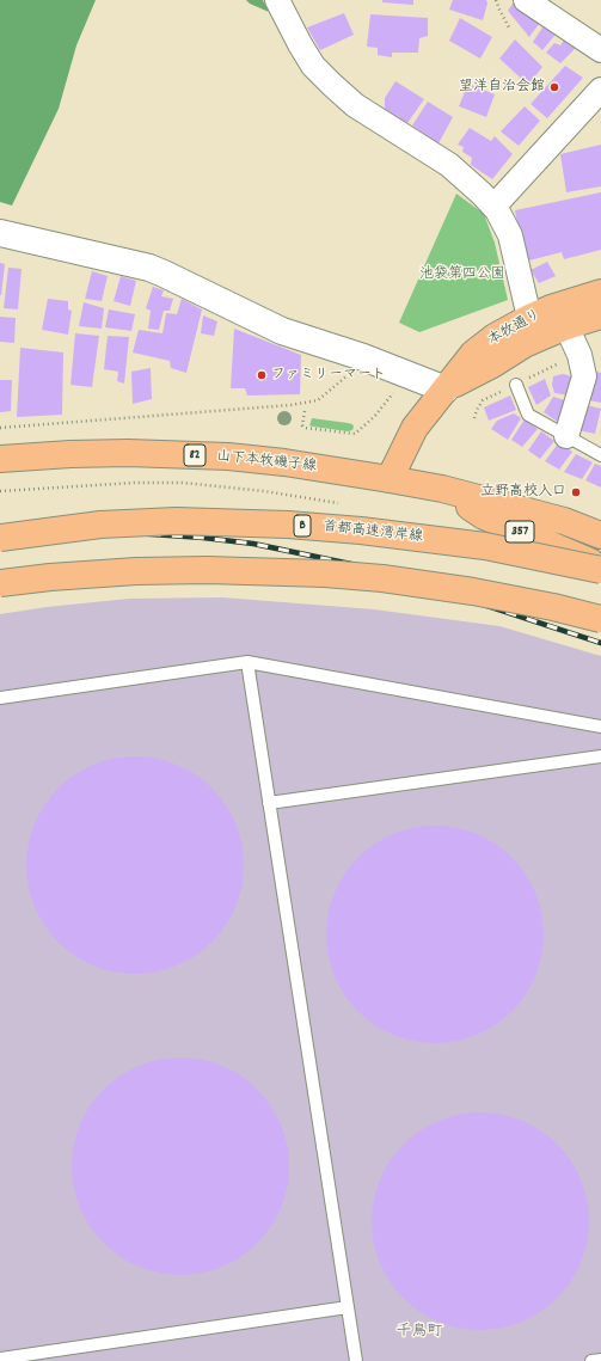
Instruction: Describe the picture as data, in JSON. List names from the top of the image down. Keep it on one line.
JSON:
{"streets":{"main road":["本牧通り","82","山下本牧磯子線","B","357","首都高速湾岸線"]},"crossings":[["本牧通り","山下本牧磯子線"],["本牧通り","357"],["山下本牧磯子線","357"],["357","首都高速湾岸線"]],"districts":["千鳥町"],"parks":["池袋第四公園"],"places":["望洋自治会館","ファミリーマート","立野高校入口"]}
